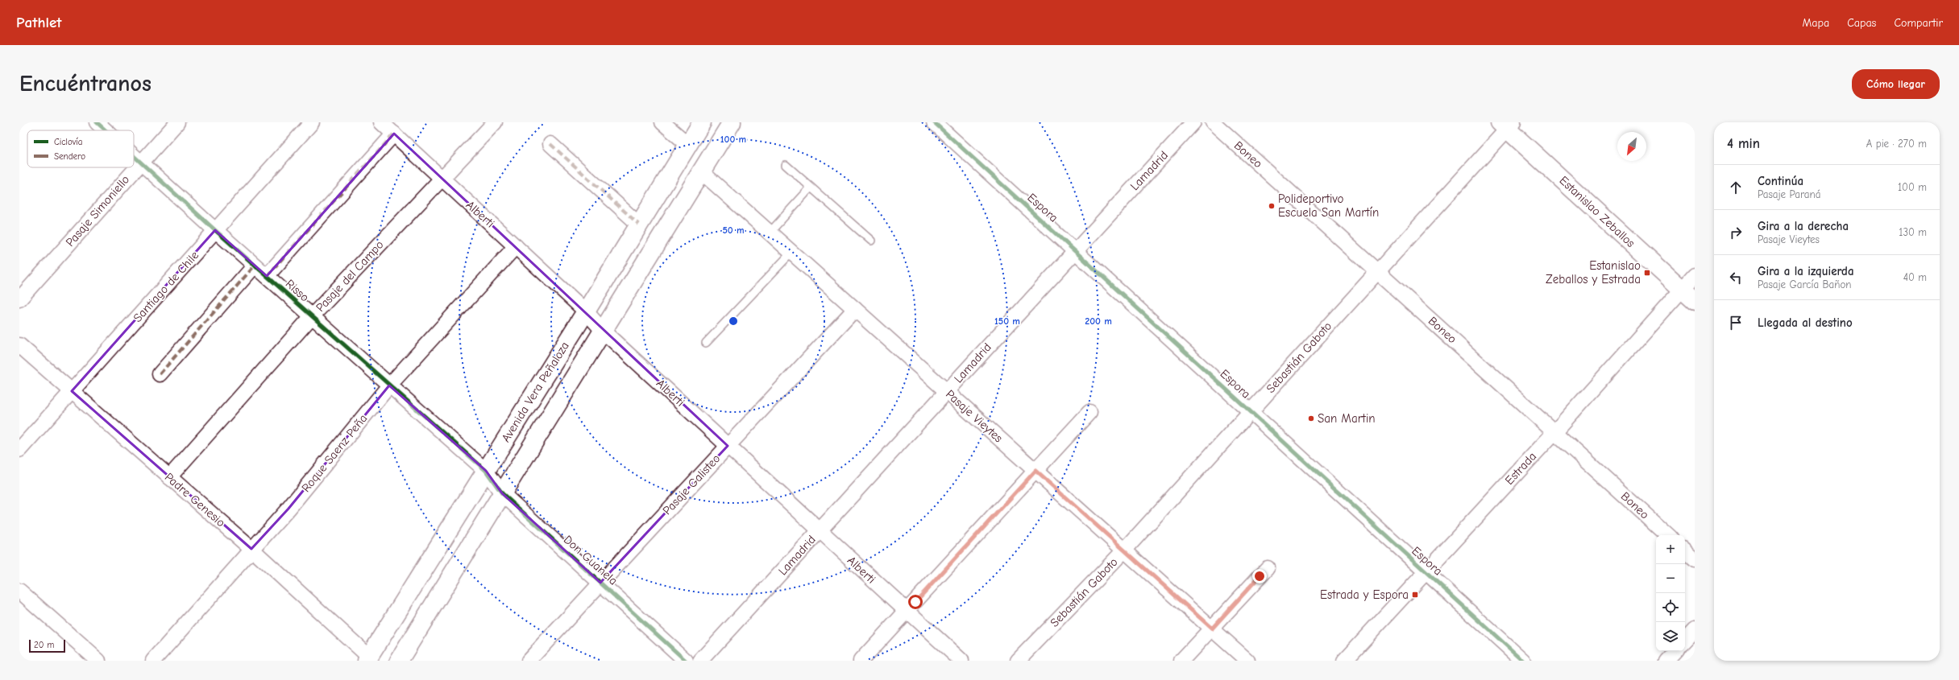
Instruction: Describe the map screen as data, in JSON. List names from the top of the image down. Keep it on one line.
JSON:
{"streets":{"main road":["Estanislao Zeballos","Avenida Vera Peñaloza"],"street":["Boneo","Lamadrid","Espora","Pasaje Simoniello","Alberti","Pasaje del Campo","Santiago de Chile","Risso","Sebastián Gaboto","Pasaje Vieytes","Roque Saenz Peña","Estrada","Pasaje Galisteo","Padre Genesio","Don Guanela"]},"crossings":[["Boneo","Sebastián Gaboto"],["Boneo","Estrada"],["Lamadrid","Espora"],["Lamadrid","Alberti"],["Lamadrid","Pasaje Vieytes"],["Espora","Sebastián Gaboto"],["Espora","Estrada"],["Pasaje Simoniello","Risso"],["Estanislao Zeballos","Sebastián Gaboto"],["Estanislao Zeballos","Estrada"],["Alberti","Pasaje del Campo"],["Alberti","Avenida Vera Peñaloza"],["Alberti","Roque Saenz Peña"],["Alberti","Pasaje Galisteo"],["Pasaje del Campo","Risso"],["Pasaje del Campo","Padre Genesio"],["Santiago de Chile","Risso"],["Santiago de Chile","Padre Genesio"],["Risso","Avenida Vera Peñaloza"],["Risso","Roque Saenz Peña"],["Risso","Don Guanela"],["Sebastián Gaboto","Pasaje Vieytes"],["Avenida Vera Peñaloza","Padre Genesio"],["Avenida Vera Peñaloza","Don Guanela"],["Pasaje Vieytes","Pasaje Galisteo"],["Roque Saenz Peña","Padre Genesio"],["Pasaje Galisteo","Don Guanela"]],"places":{"other":["Polideportivo Escuela San Martín","San Martin"],"transit":["Estanislao Zeballos y Estrada","Estrada y Espora"]},"legend":["Ciclovía","Sendero"],"scale_bar":"20 m","north":"bottom left","page":{"header":"Pathlet","nav":["Mapa","Capas","Compartir"],"buttons":"Cómo llegar","title":"Encuéntranos","heading":["4 min","A pie · 270 m"],"list":[["Continúa","Pasaje Paraná","100 m"],["Gira a la derecha","Pasaje Vieytes","130 m"],["Gira a la izquierda","Pasaje García Bañon","40 m"],"Llegada al destino"],"map_buttons":["+","−"],"scale":"20 m"},"rings":["100 m","50 m","150 m","200 m"]}
